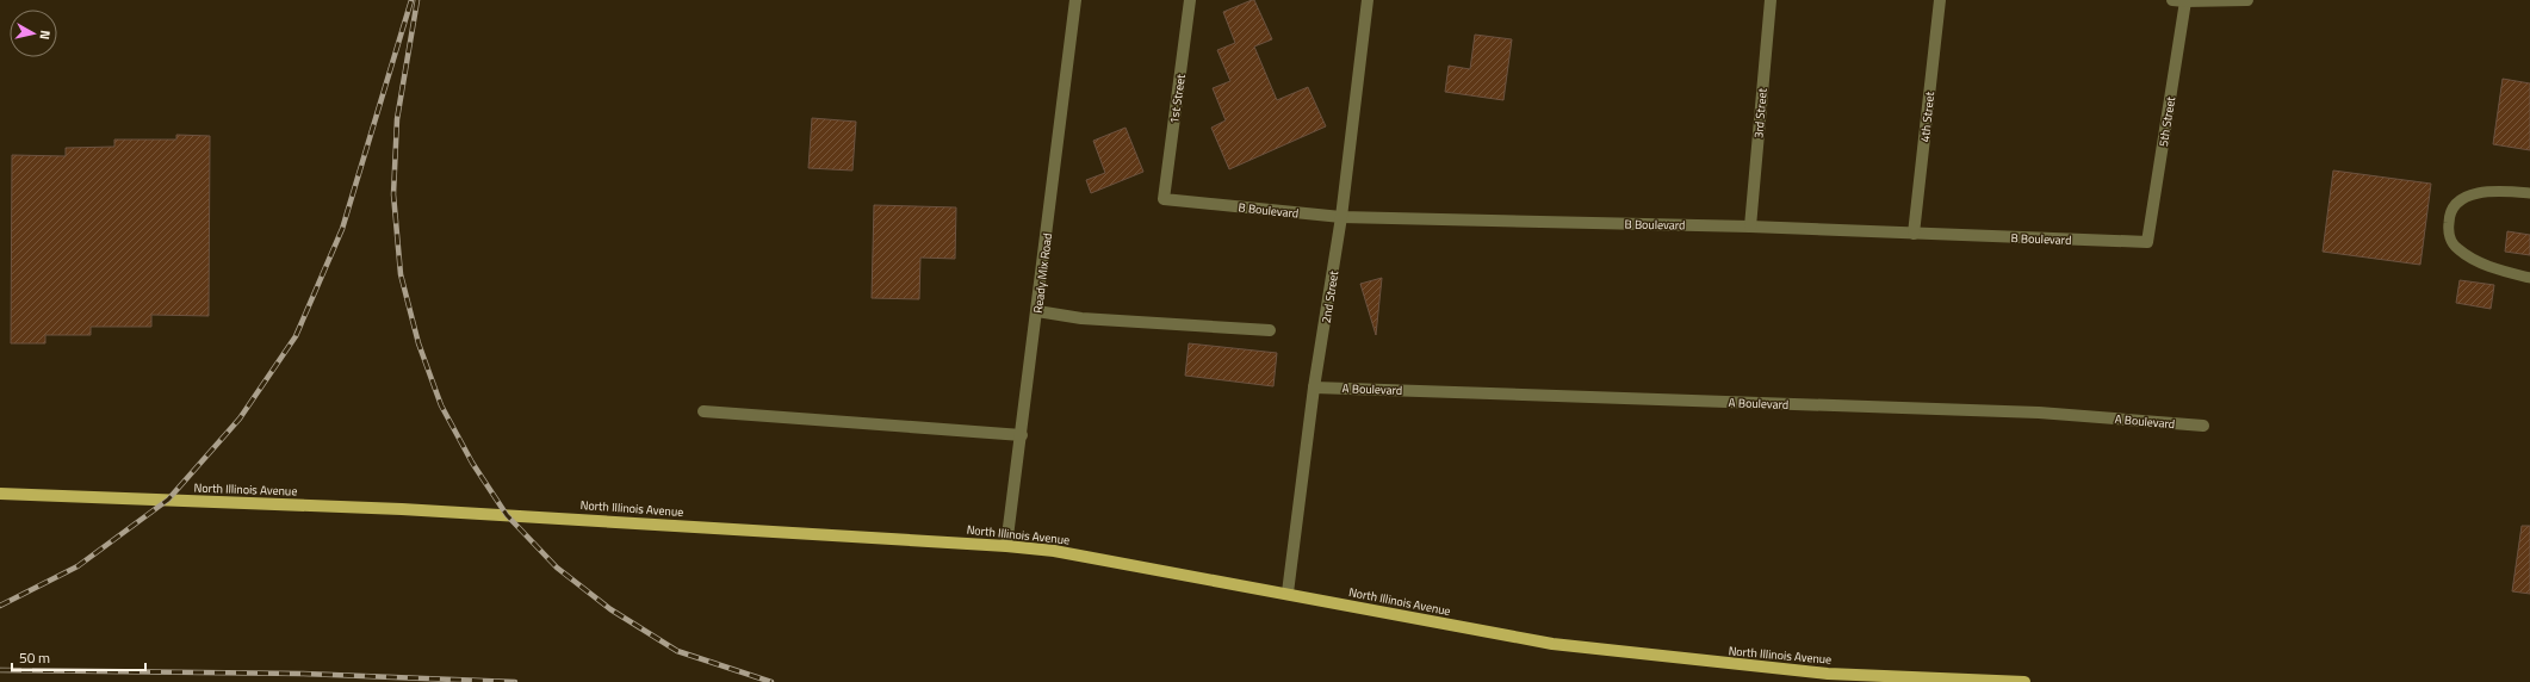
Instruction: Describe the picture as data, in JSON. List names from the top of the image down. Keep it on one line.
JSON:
{"streets":{"main road":["North Illinois Avenue"],"street":["1st Street","3rd Street","4th Street","5th Street","B Boulevard","Ready Mix Road","2nd Street","A Boulevard"]},"crossings":[["1st Street","B Boulevard"],["3rd Street","B Boulevard"],["4th Street","B Boulevard"],["5th Street","B Boulevard"],["B Boulevard","2nd Street"],["Ready Mix Road","North Illinois Avenue"],["2nd Street","A Boulevard"],["2nd Street","North Illinois Avenue"]],"scale_bar":"50 m","north":"right"}
